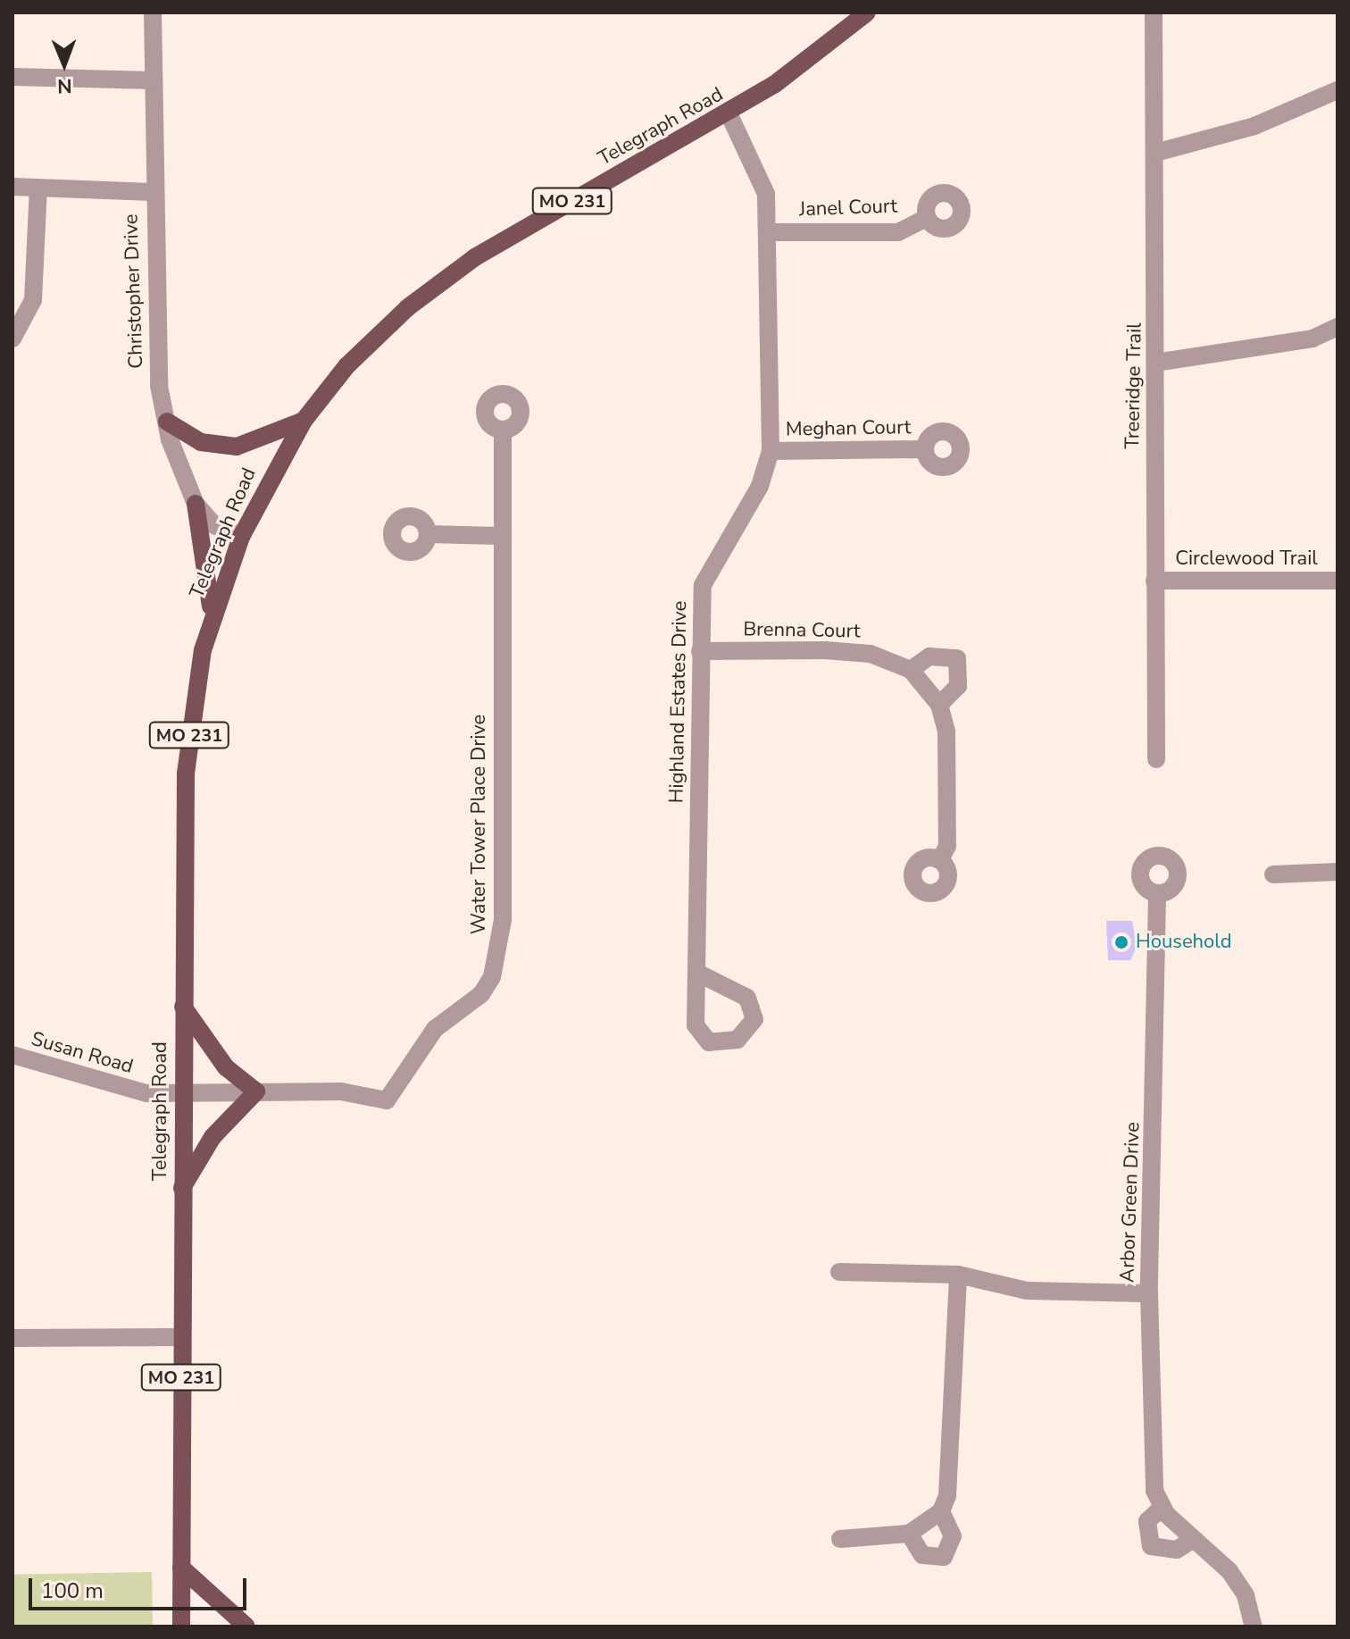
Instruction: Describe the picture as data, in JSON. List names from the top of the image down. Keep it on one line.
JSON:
{"streets":{"main road":["Telegraph Road","MO 231"],"street":["Janel Court","Christopher Drive","Treeridge Trail","Meghan Court","Circlewood Trail","Brenna Court","Highland Estates Drive","Water Tower Place Drive","Susan Road","Arbor Green Drive"]},"crossings":[["Telegraph Road","Christopher Drive"],["Telegraph Road","Highland Estates Drive"],["Telegraph Road","Water Tower Place Drive"],["Telegraph Road","Susan Road"],["Janel Court","Highland Estates Drive"],["Treeridge Trail","Circlewood Trail"],["Meghan Court","Highland Estates Drive"],["Brenna Court","Highland Estates Drive"],["Water Tower Place Drive","Susan Road"]],"places":["Household"],"scale_bar":"100 m","north":"bottom"}
